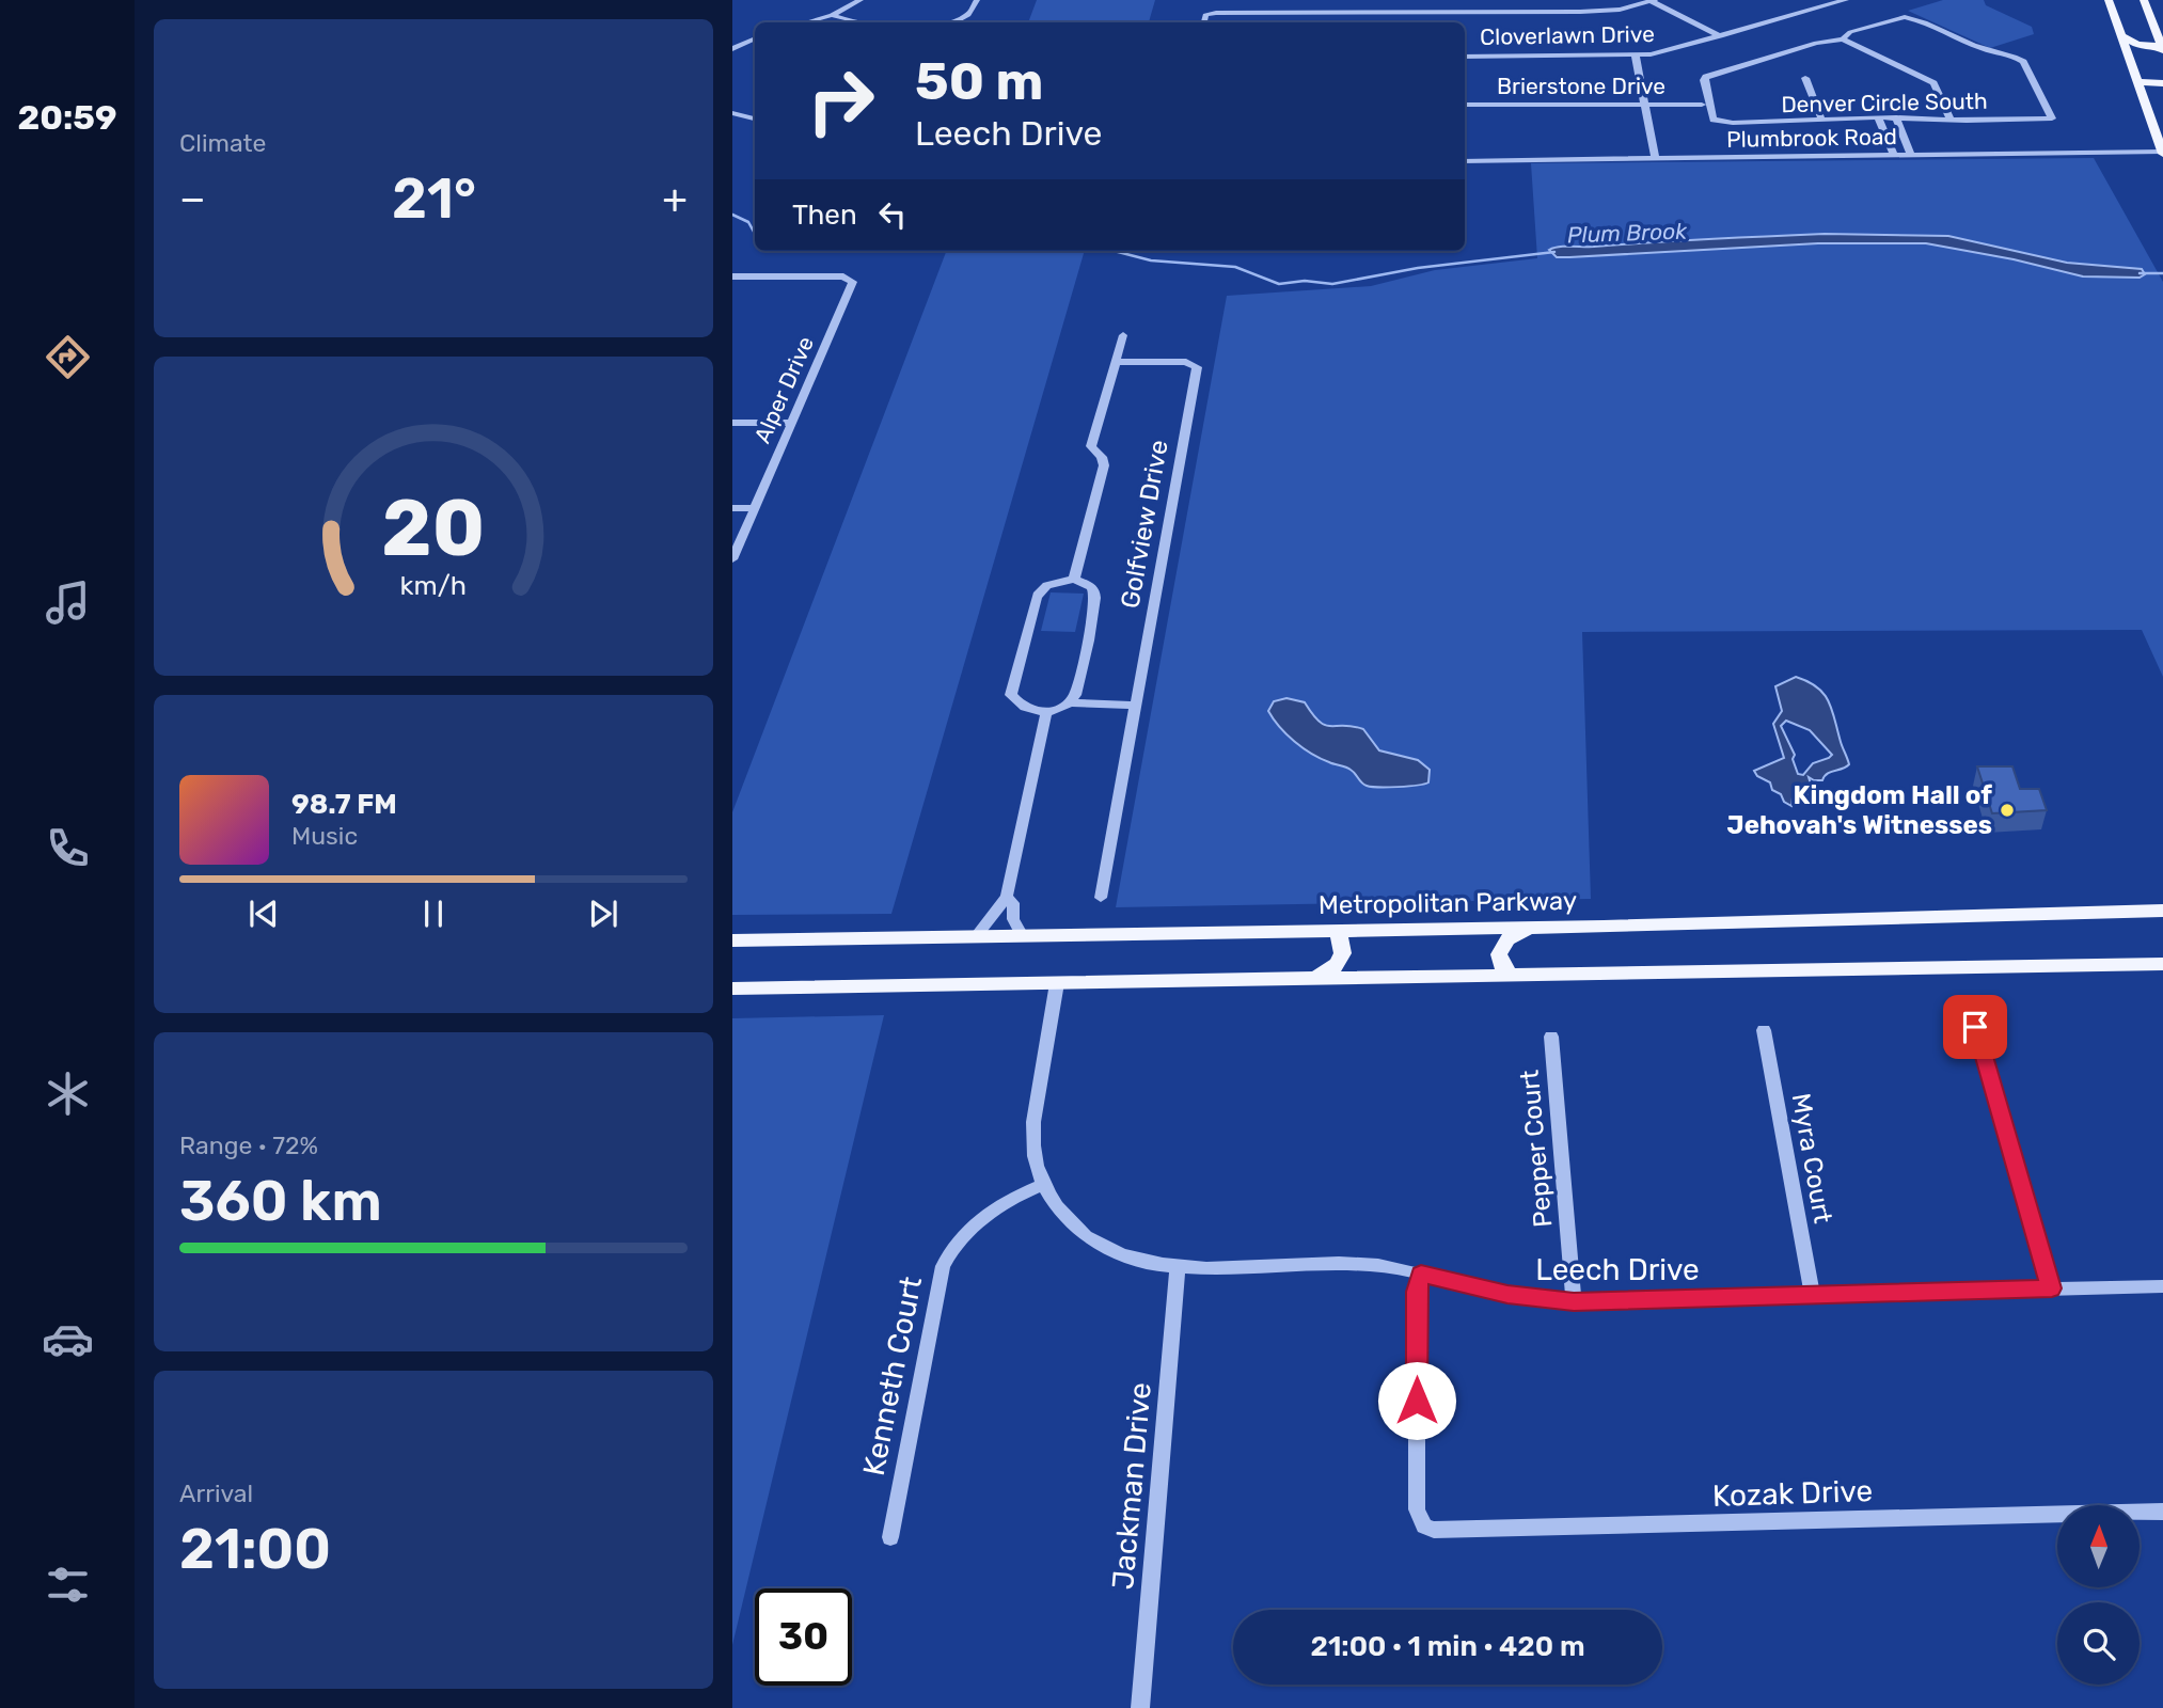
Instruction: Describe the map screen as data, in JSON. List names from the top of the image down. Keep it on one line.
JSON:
{"streets":{"main road":["Metropolitan Parkway"],"street":["Cloverlawn Drive","Brierstone Drive","Denver Circle South","Plumbrook Road","Alper Drive","Golfview Drive","Pepper Court","Myra Court","Leech Drive","Kenneth Court","Jackman Drive","Kozak Drive"]},"crossings":[["Pepper Court","Leech Drive"],["Myra Court","Leech Drive"],["Leech Drive","Kenneth Court"],["Leech Drive","Jackman Drive"],["Leech Drive","Kozak Drive"]],"water":["Plum Brook"],"places":["Kingdom Hall of Jehovah's Witnesses"],"north":"top","page":{"tabs":"20:59","tile":["Climate",["Range · 72%","360 km"],["Arrival","21:00"]],"turn":["50 m","Leech Drive"],"heat":["−","21°","+"],"then":"Then","song":["98.7 FM","Music"],"limit":"30","trip":"21:00 · 1 min · 420 m","gauge":["20","km/h"]}}
